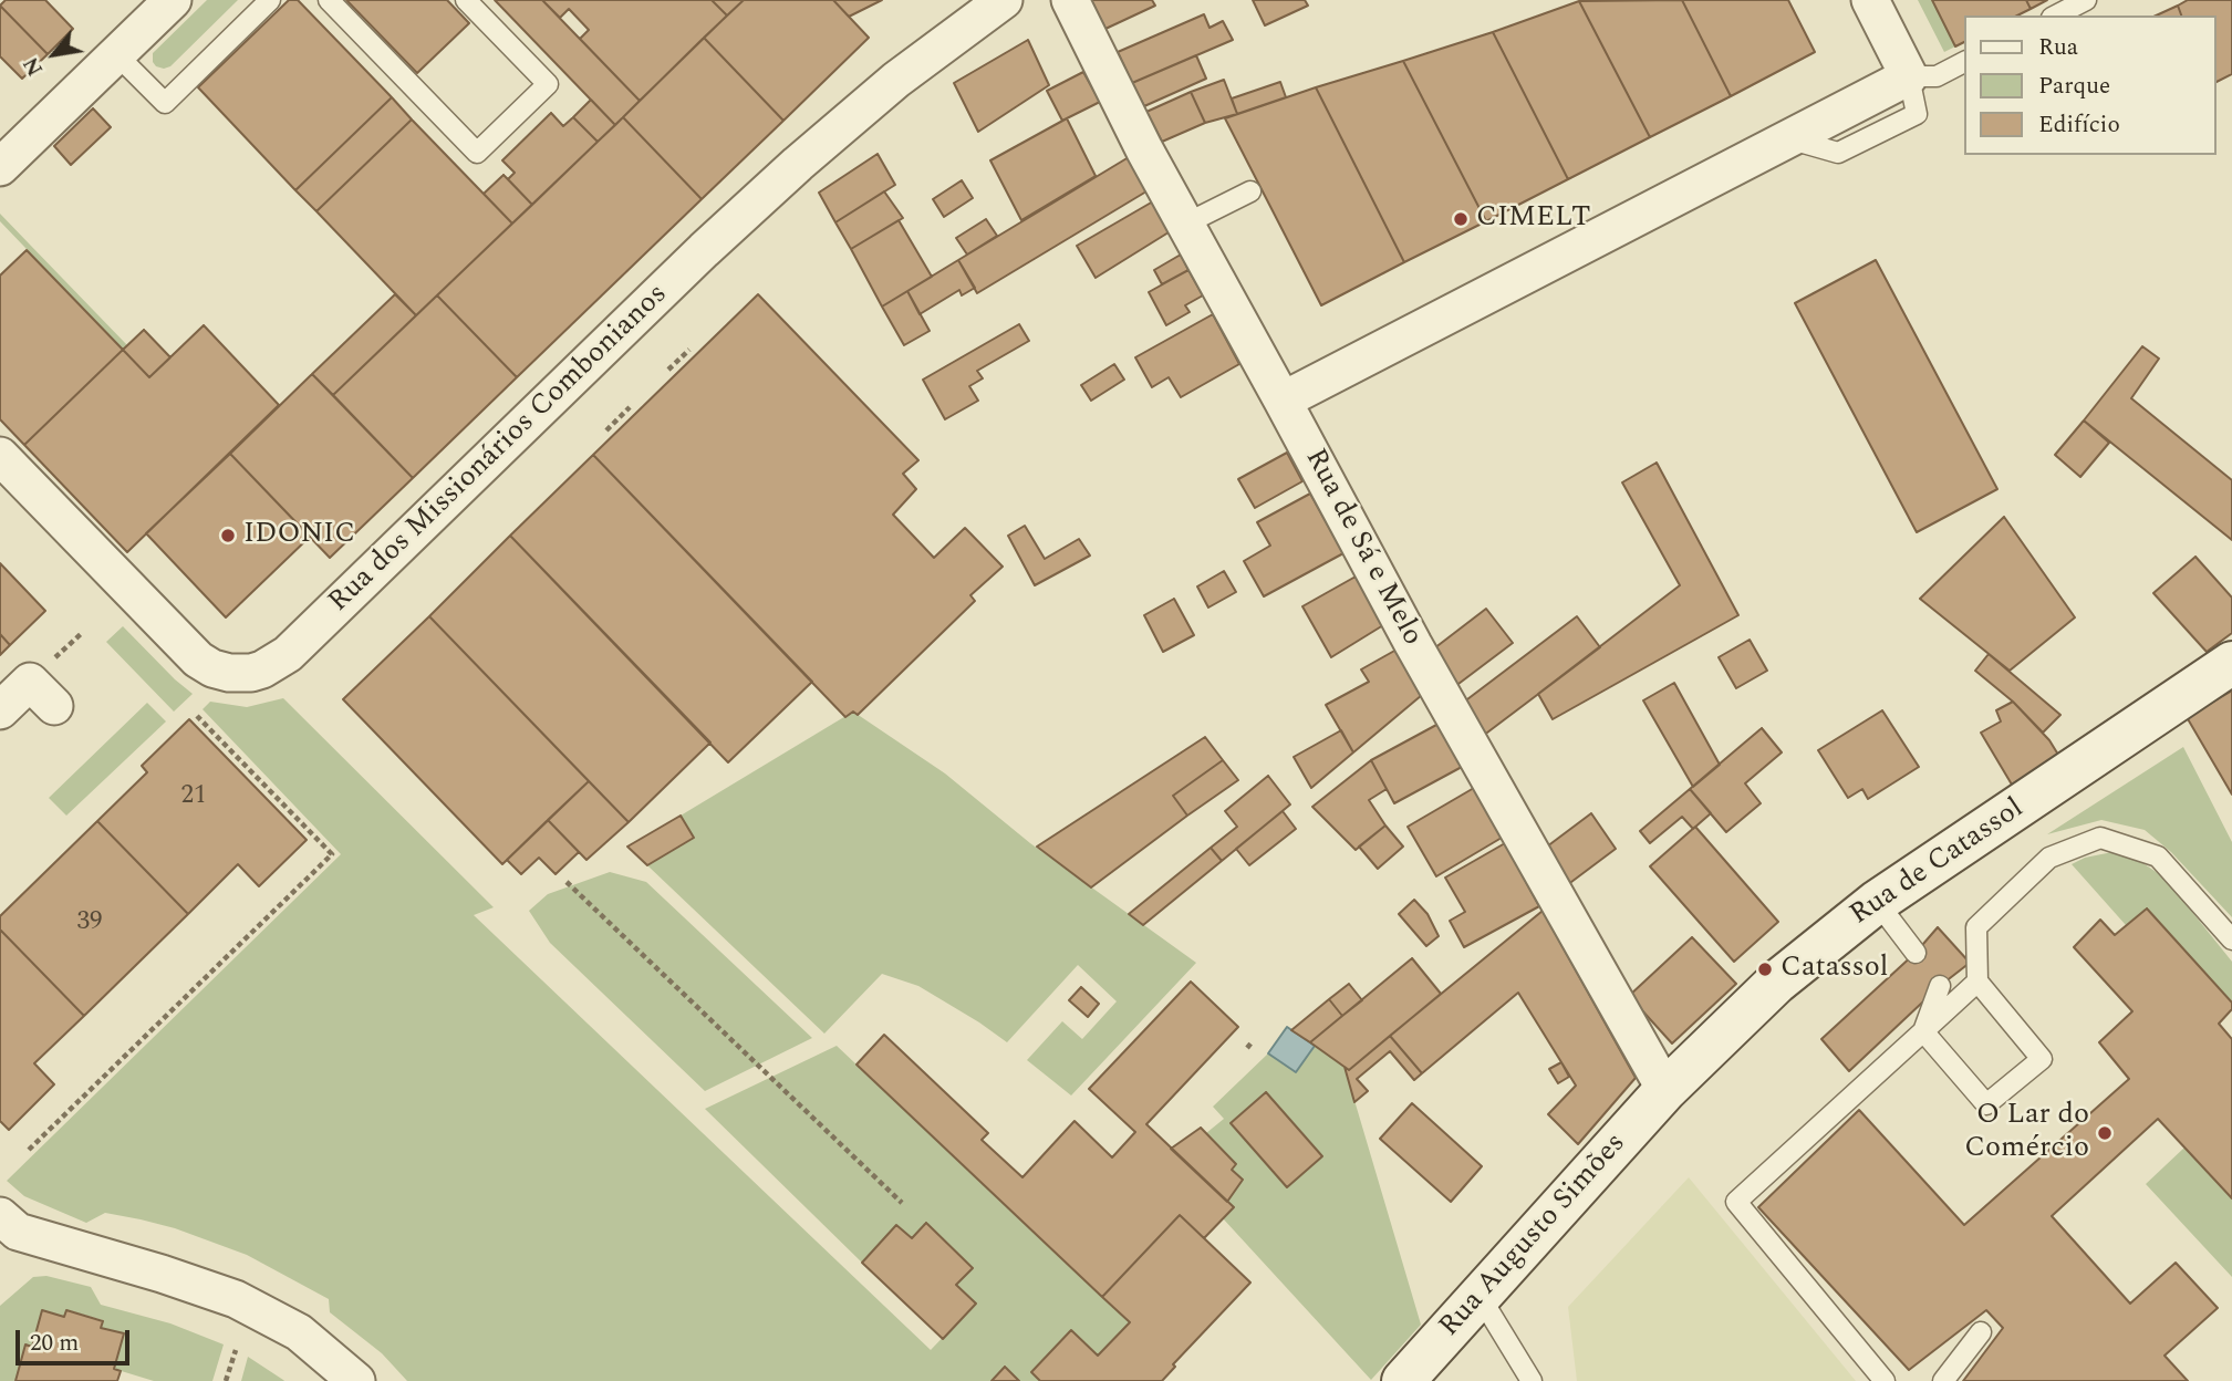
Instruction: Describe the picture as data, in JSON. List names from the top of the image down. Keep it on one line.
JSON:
{"streets":{"main road":["Rua de Catassol","Rua Augusto Simões"],"street":["Rua dos Missionários Combonianos","Rua de Sá e Melo"]},"crossings":[["Rua de Sá e Melo","Rua de Catassol"],["Rua de Sá e Melo","Rua Augusto Simões"],["Rua de Catassol","Rua Augusto Simões"]],"places":["CIMELT","IDONIC","Catassol","O Lar do Comércio"],"house_numbers":["21","39"],"legend":["Rua","Parque","Edifício"],"scale_bar":"20 m","north":"bottom left"}
